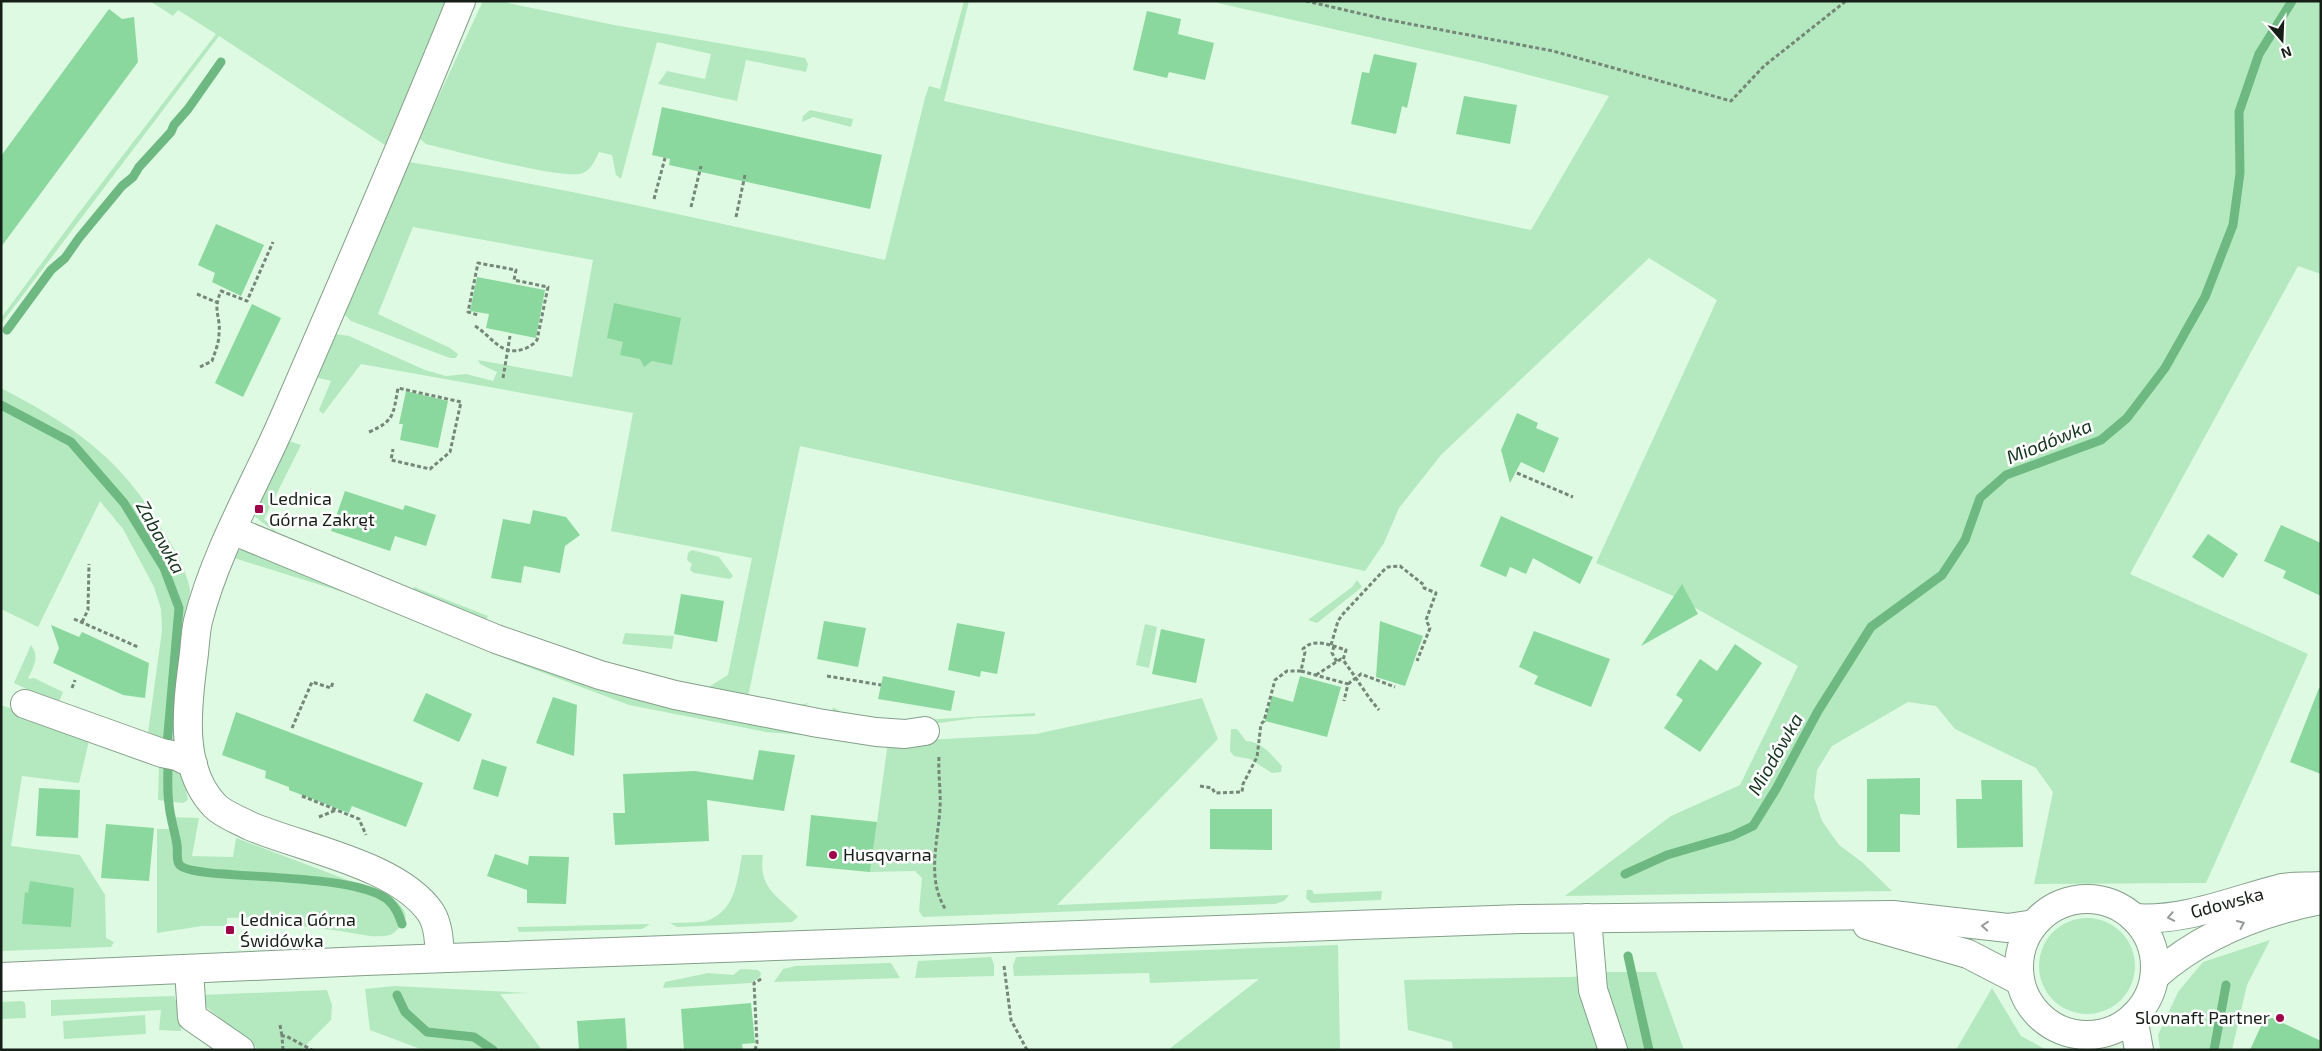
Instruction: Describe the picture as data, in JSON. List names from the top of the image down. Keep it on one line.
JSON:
{"streets":{"main road":["Gdowska"]},"water":["Miodówka","Zabawka"],"places":{"transit":["Lednica Górna Zakręt","Lednica Górna Świdówka"],"other":["Husqvarna","Slovnaft Partner"]},"north":"bottom"}
